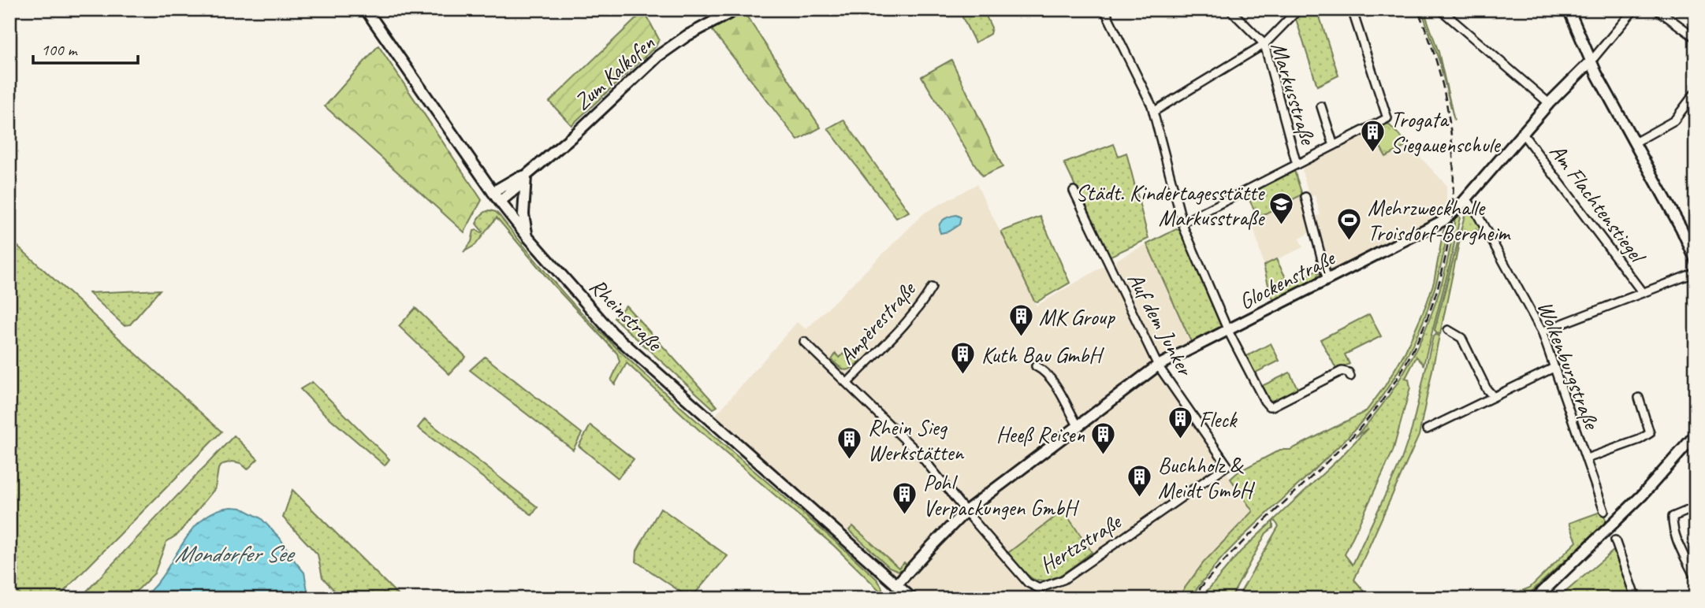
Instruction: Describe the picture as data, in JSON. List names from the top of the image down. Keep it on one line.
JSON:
{"streets":{"street":["Zum Kalkofen","Markusstraße","Am Flachtenstiegel","Glockenstraße","Rheinstraße","Ampèrestraße","Auf dem Junker","Wolkenburgstraße","Hertzstraße"]},"crossings":[["Zum Kalkofen","Rheinstraße"],["Am Flachtenstiegel","Glockenstraße"],["Glockenstraße","Rheinstraße"],["Glockenstraße","Ampèrestraße"],["Glockenstraße","Auf dem Junker"],["Glockenstraße","Wolkenburgstraße"],["Glockenstraße","Hertzstraße"],["Ampèrestraße","Hertzstraße"],["Auf dem Junker","Hertzstraße"]],"water":["Mondorfer See"],"places":{"building":["Trogata Siegauenschule","MK Group","Kuth Bau GmbH","Fleck","Heeß Reisen","Rhein Sieg Werkstätten","Buchholz & Meidt GmbH","Pohl Verpackungen GmbH"],"school or university":["Städt. Kindertagesstätte Markusstraße"],"sports":["Mehrzweckhalle Troisdorf-Bergheim"]},"scale_bar":"100 m"}
